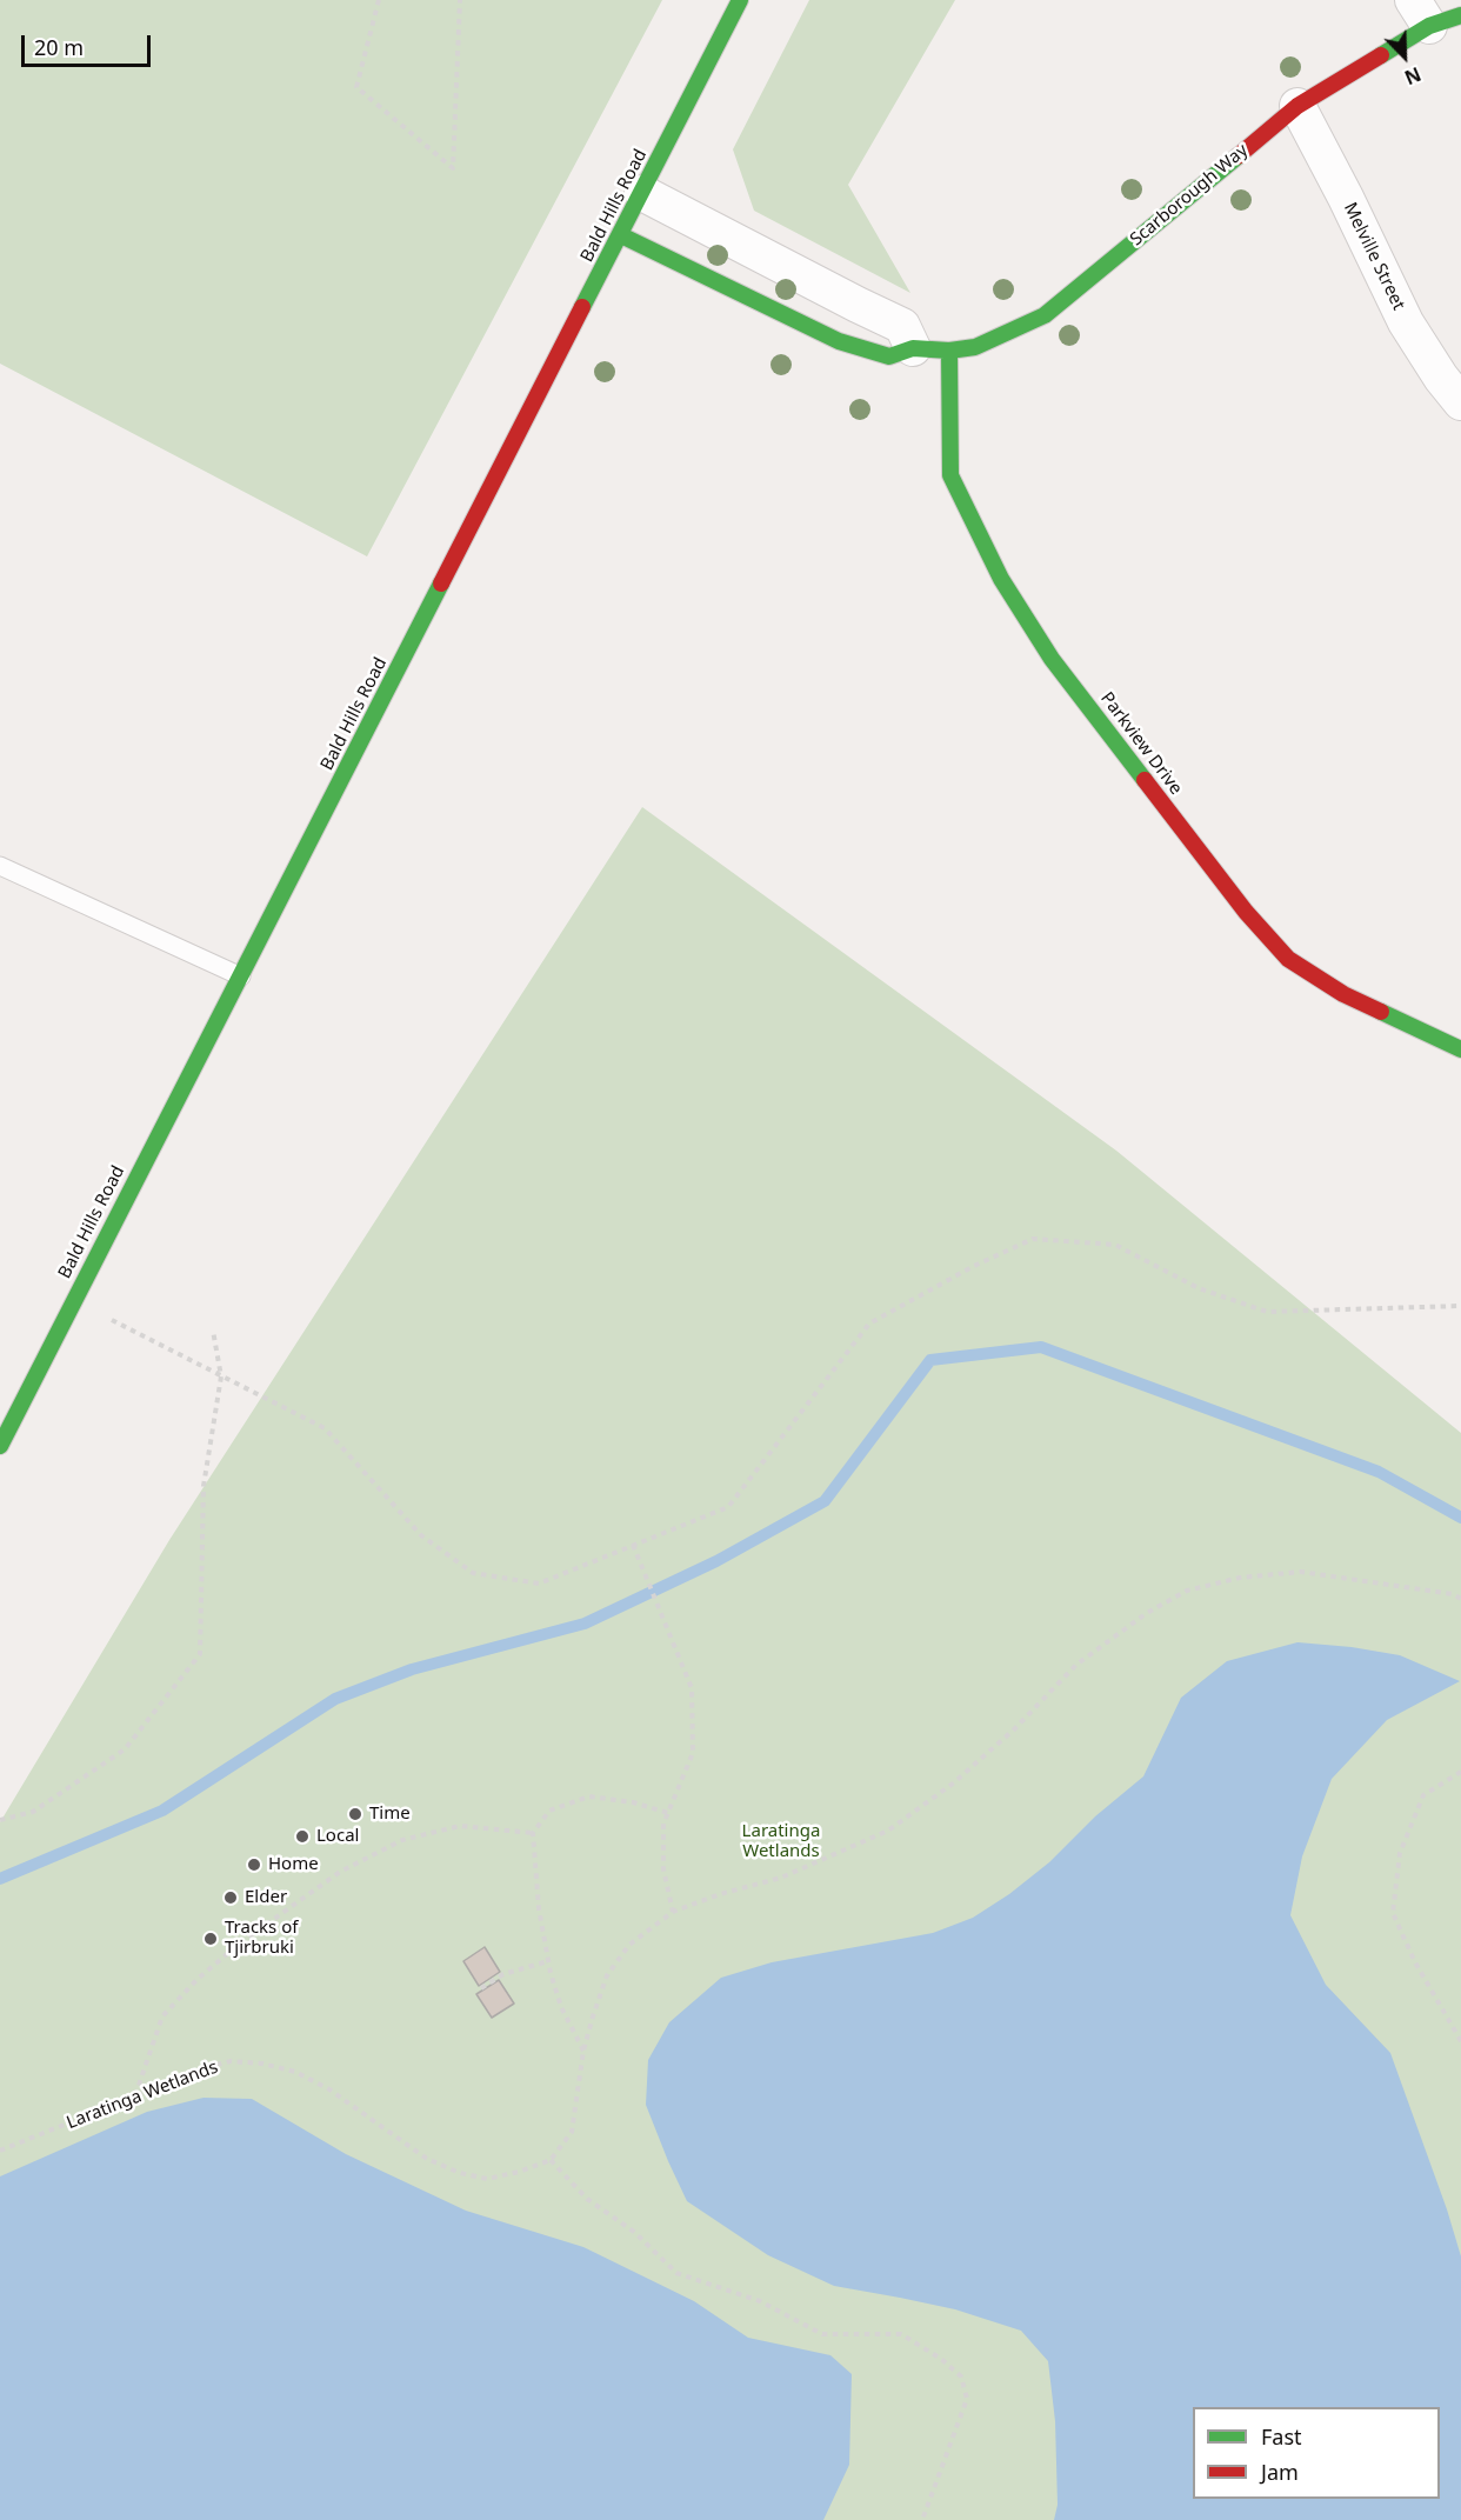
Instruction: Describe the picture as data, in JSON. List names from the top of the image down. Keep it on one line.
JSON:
{"streets":{"street":["Scarborough Way","Bald Hills Road","Melville Street","Parkview Drive"],"path":["Laratinga Wetlands"]},"crossings":[["Scarborough Way","Bald Hills Road"],["Scarborough Way","Melville Street"],["Scarborough Way","Parkview Drive"]],"parks":["Laratinga Wetlands"],"places":["Time","Local","Home","Elder","Tracks of Tjirbruki"],"legend":["Fast","Jam"],"scale_bar":"20 m","north":"bottom right"}
